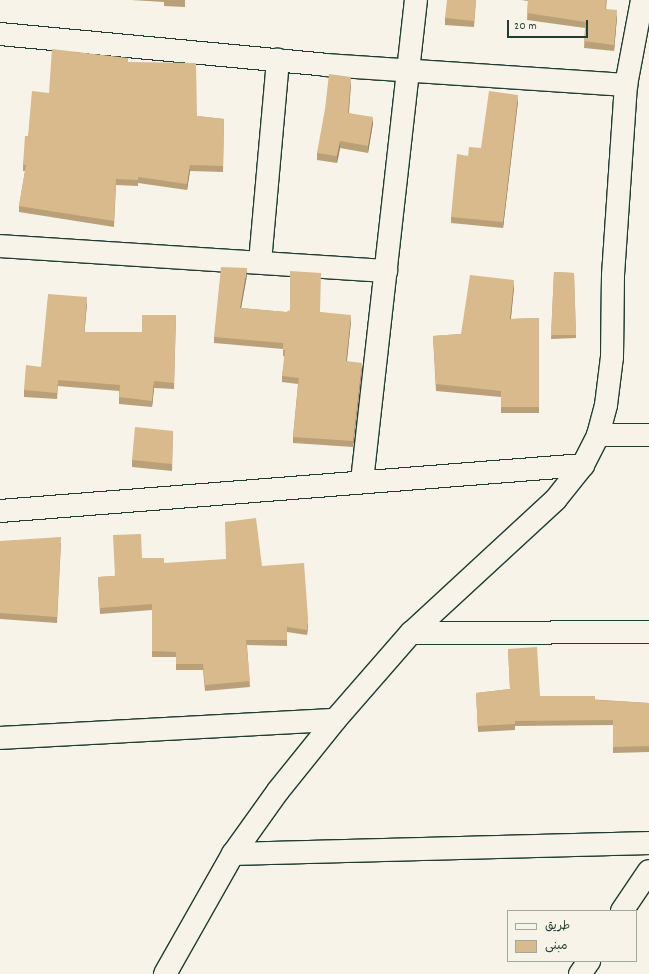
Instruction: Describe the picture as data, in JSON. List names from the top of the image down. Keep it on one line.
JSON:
{"legend":["طريق","مبنى"],"scale_bar":"20 m"}
